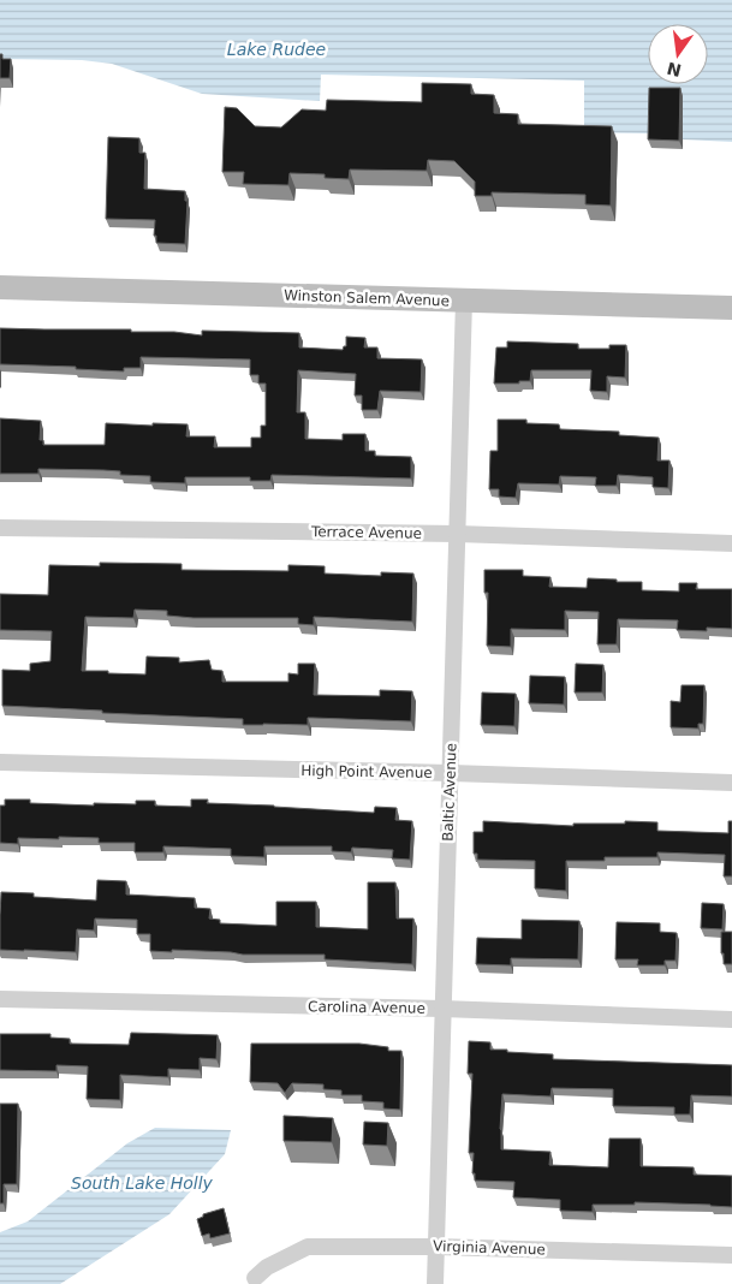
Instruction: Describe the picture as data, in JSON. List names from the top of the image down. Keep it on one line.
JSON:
{"streets":{"street":["Winston Salem Avenue","Terrace Avenue","High Point Avenue","Baltic Avenue","Carolina Avenue","Virginia Avenue"]},"crossings":[["Winston Salem Avenue","Baltic Avenue"],["Terrace Avenue","Baltic Avenue"],["High Point Avenue","Baltic Avenue"],["Baltic Avenue","Carolina Avenue"],["Baltic Avenue","Virginia Avenue"]],"water":["Lake Rudee","South Lake Holly"],"north":"bottom"}
